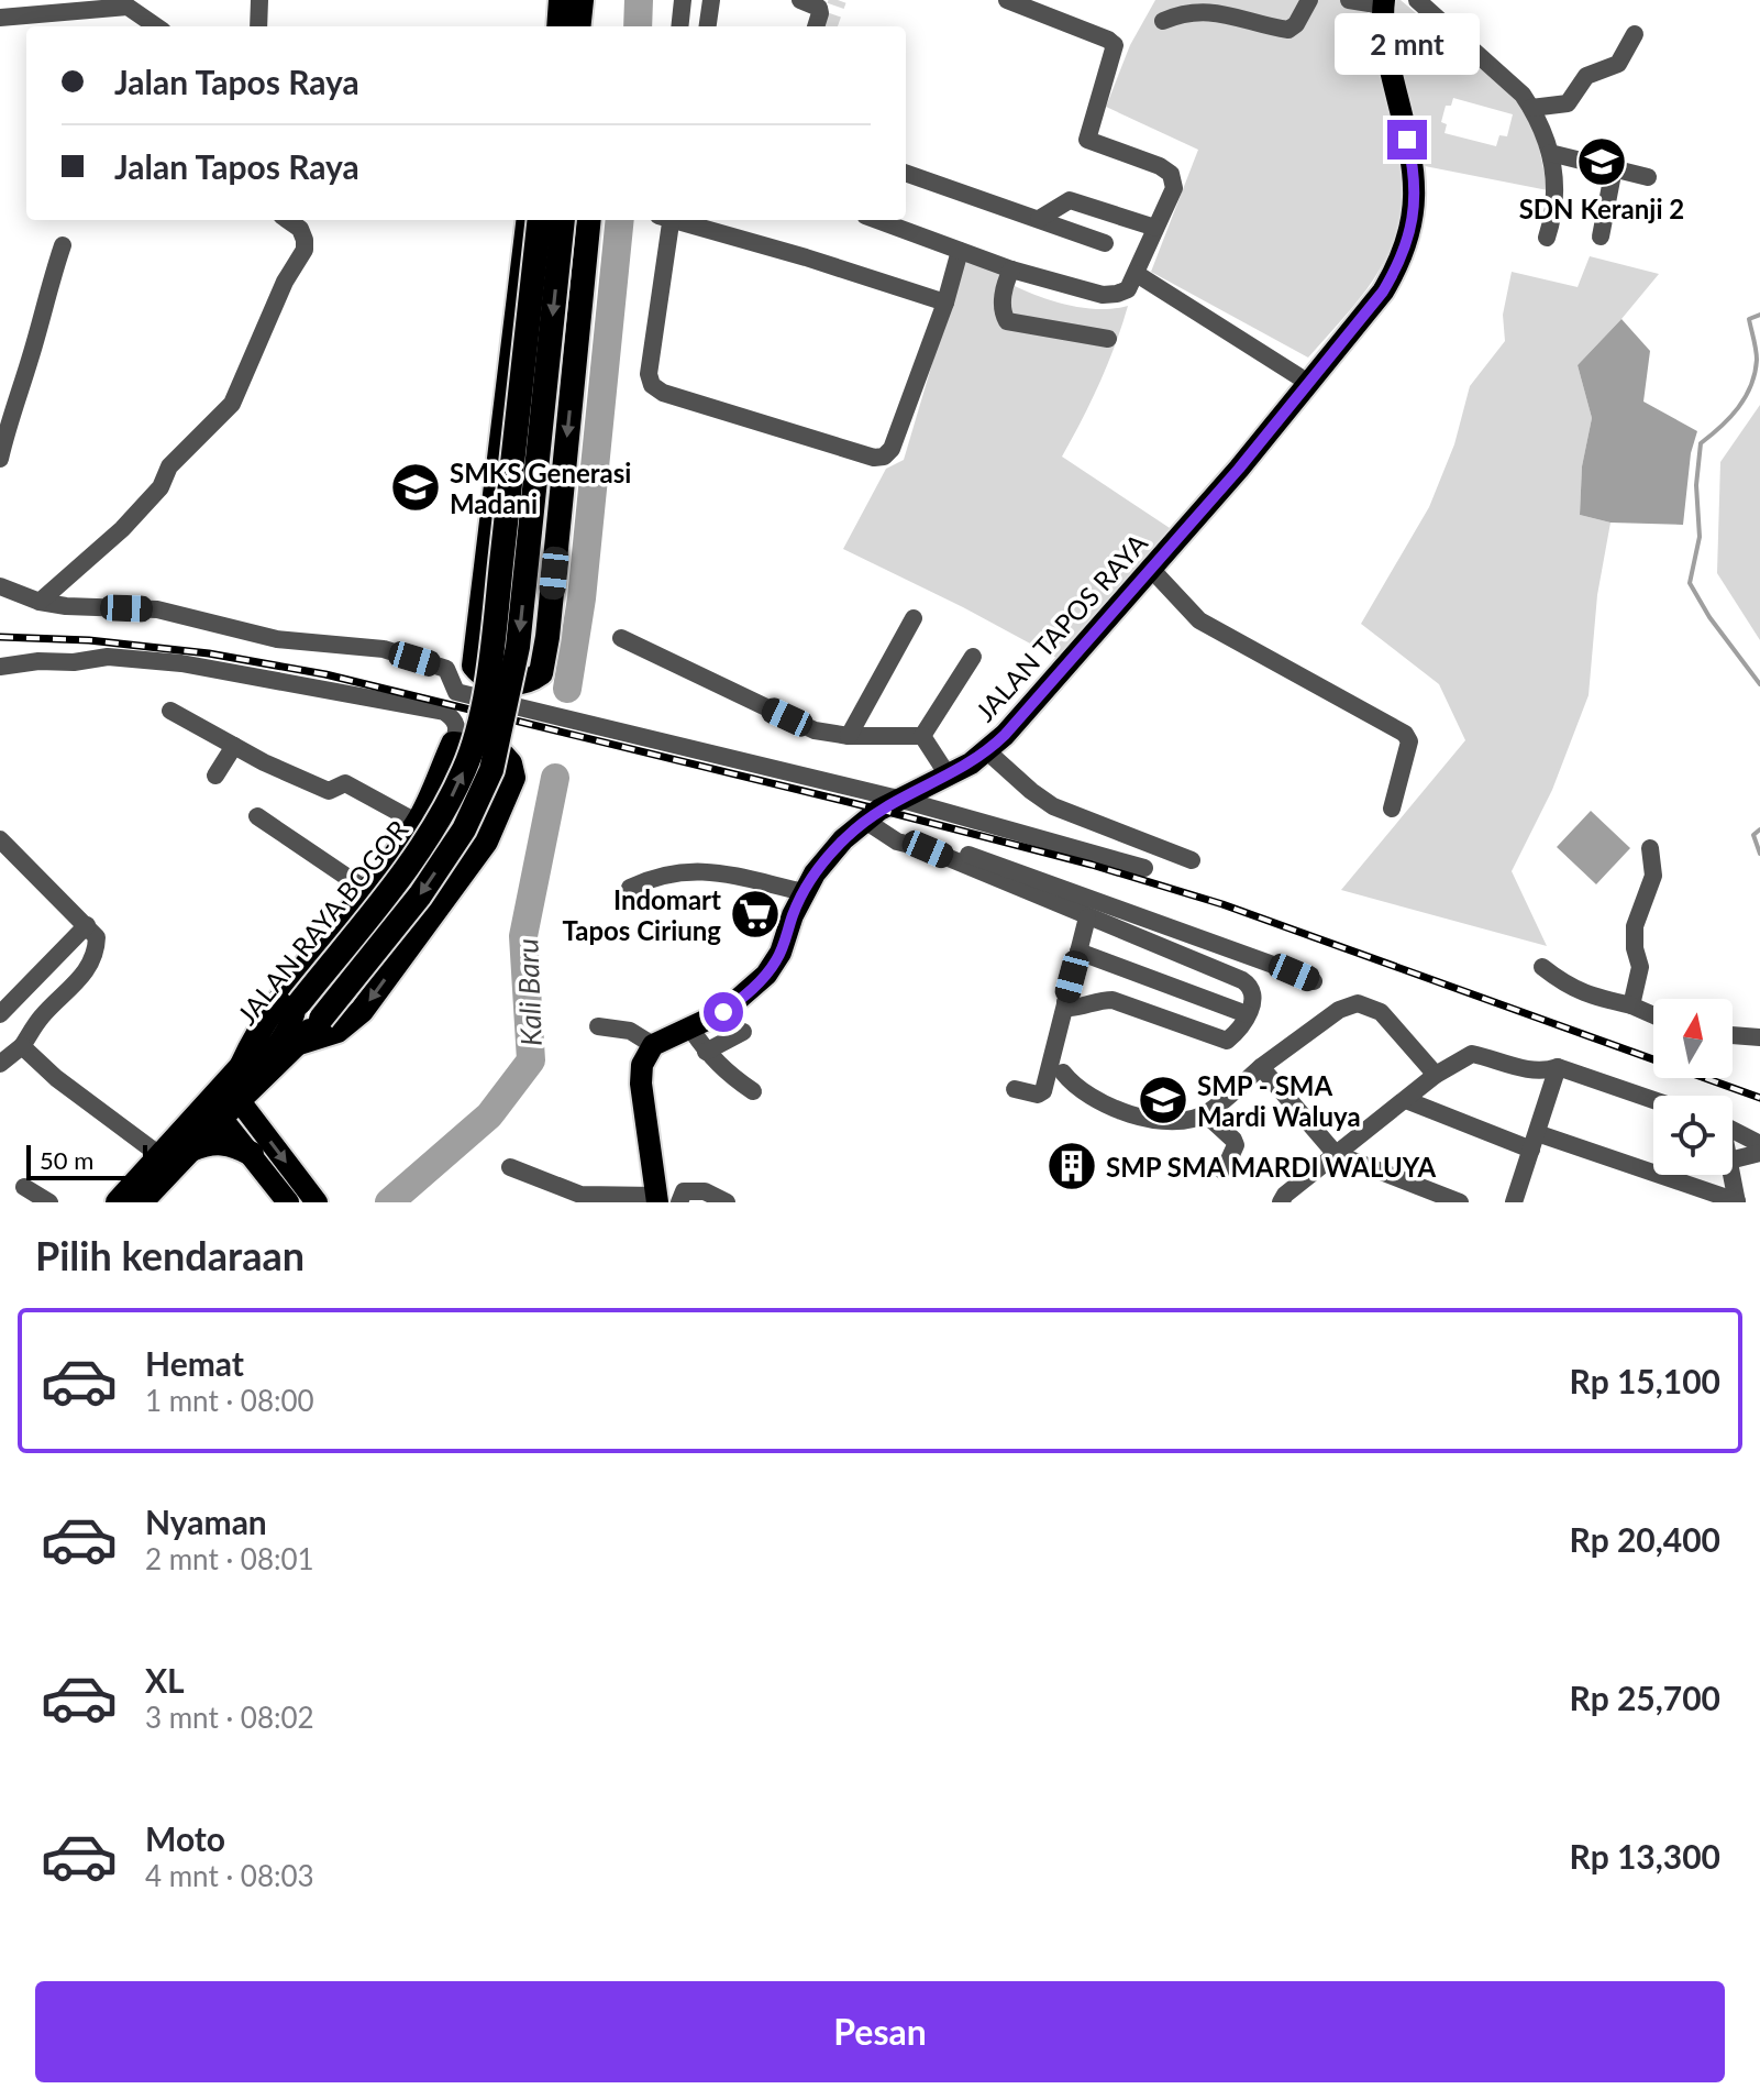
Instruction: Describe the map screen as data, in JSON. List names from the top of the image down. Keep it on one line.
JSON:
{"streets":{"highway":["JALAN RAYA BOGOR"],"main road":["JALAN TAPOS RAYA"]},"water":["Kali Baru"],"places":{"school or university":["SDN Keranji 2","SMKS Generasi Madani","SMP - SMA Mardi Waluya"],"supermarket":["Indomart Tapos Ciriung"],"building":["SMP SMA MARDI WALUYA"]},"scale_bar":"50 m","north":"top","page":{"bubble":"2 mnt","banner":["Jalan Tapos Raya","Jalan Tapos Raya"],"scale":"50 m","heading":"Pilih kendaraan","list":[{"name":"Hemat","note":"1 mnt · 08:00","value":"Rp 15,100"},{"name":"Nyaman","note":"2 mnt · 08:01","value":"Rp 20,400"},{"name":"XL","note":"3 mnt · 08:02","value":"Rp 25,700"},{"name":"Moto","note":"4 mnt · 08:03","value":"Rp 13,300"}],"buttons":"Pesan"}}
